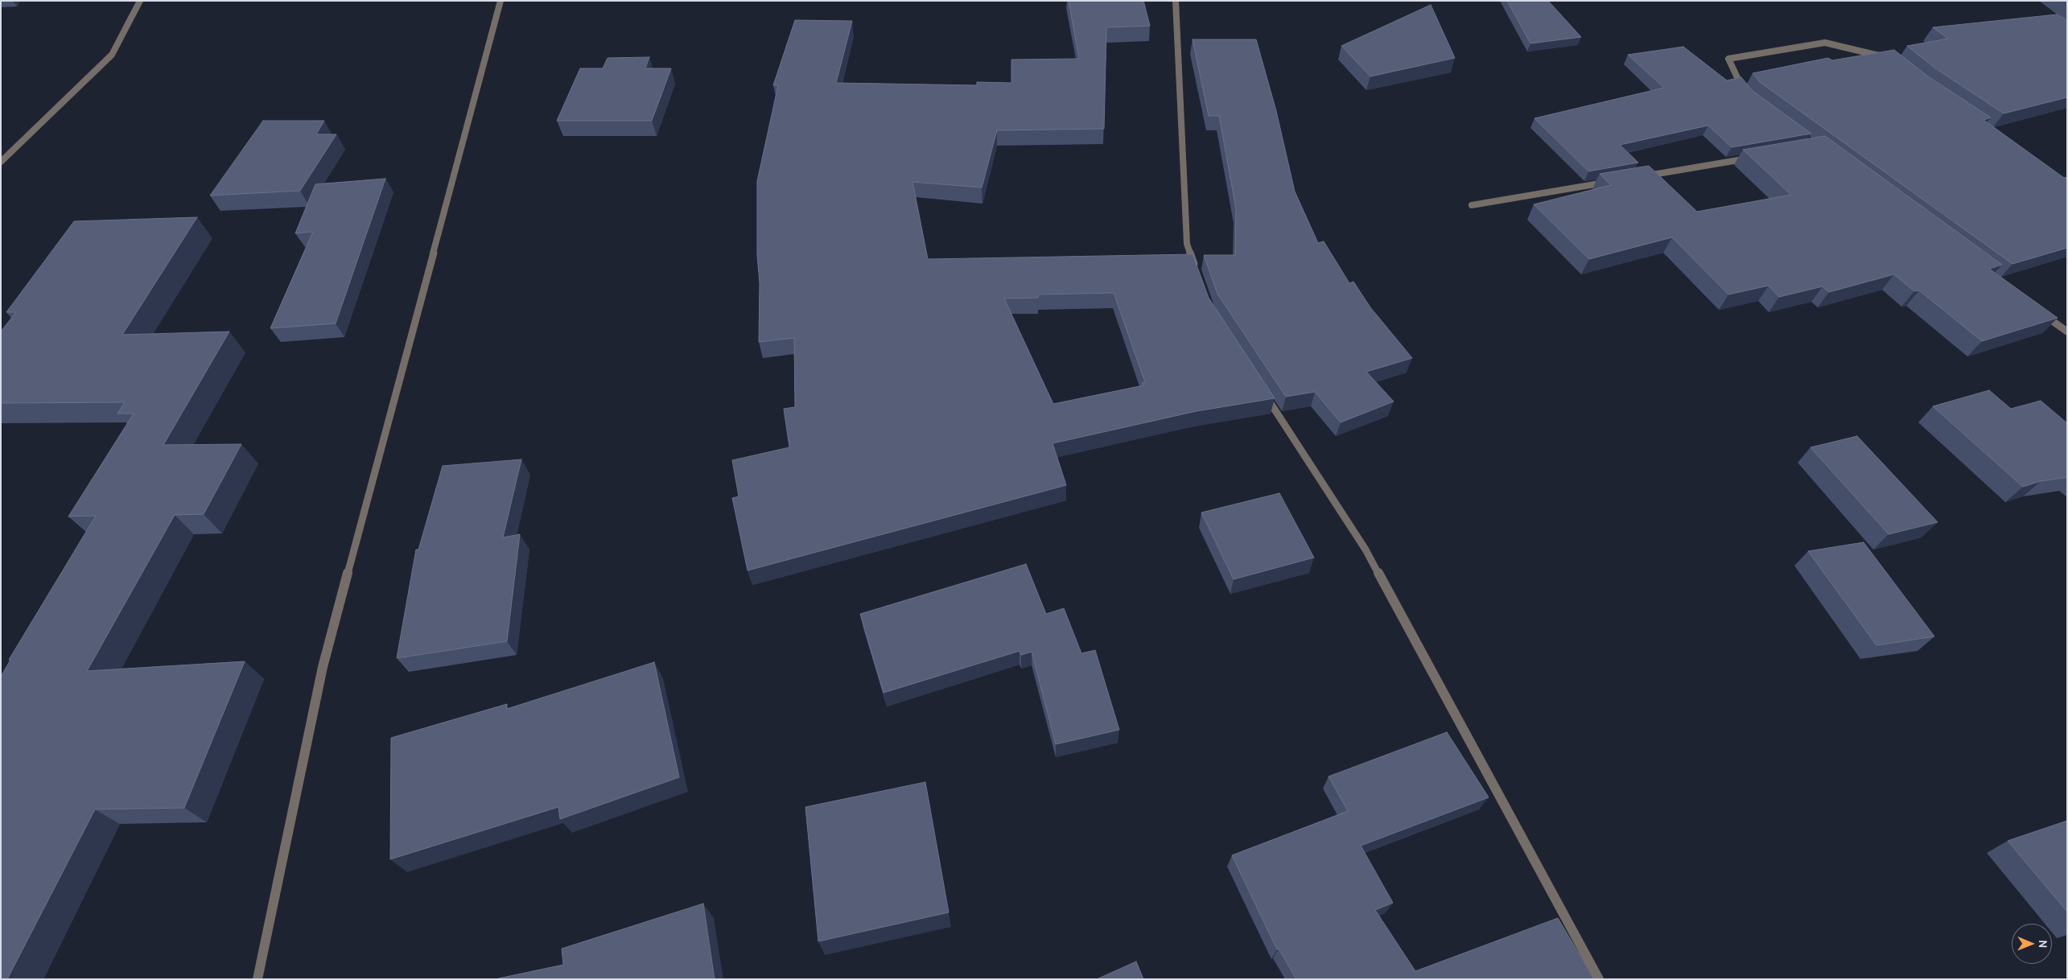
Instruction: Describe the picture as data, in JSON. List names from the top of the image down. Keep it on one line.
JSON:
{"north":"right"}
